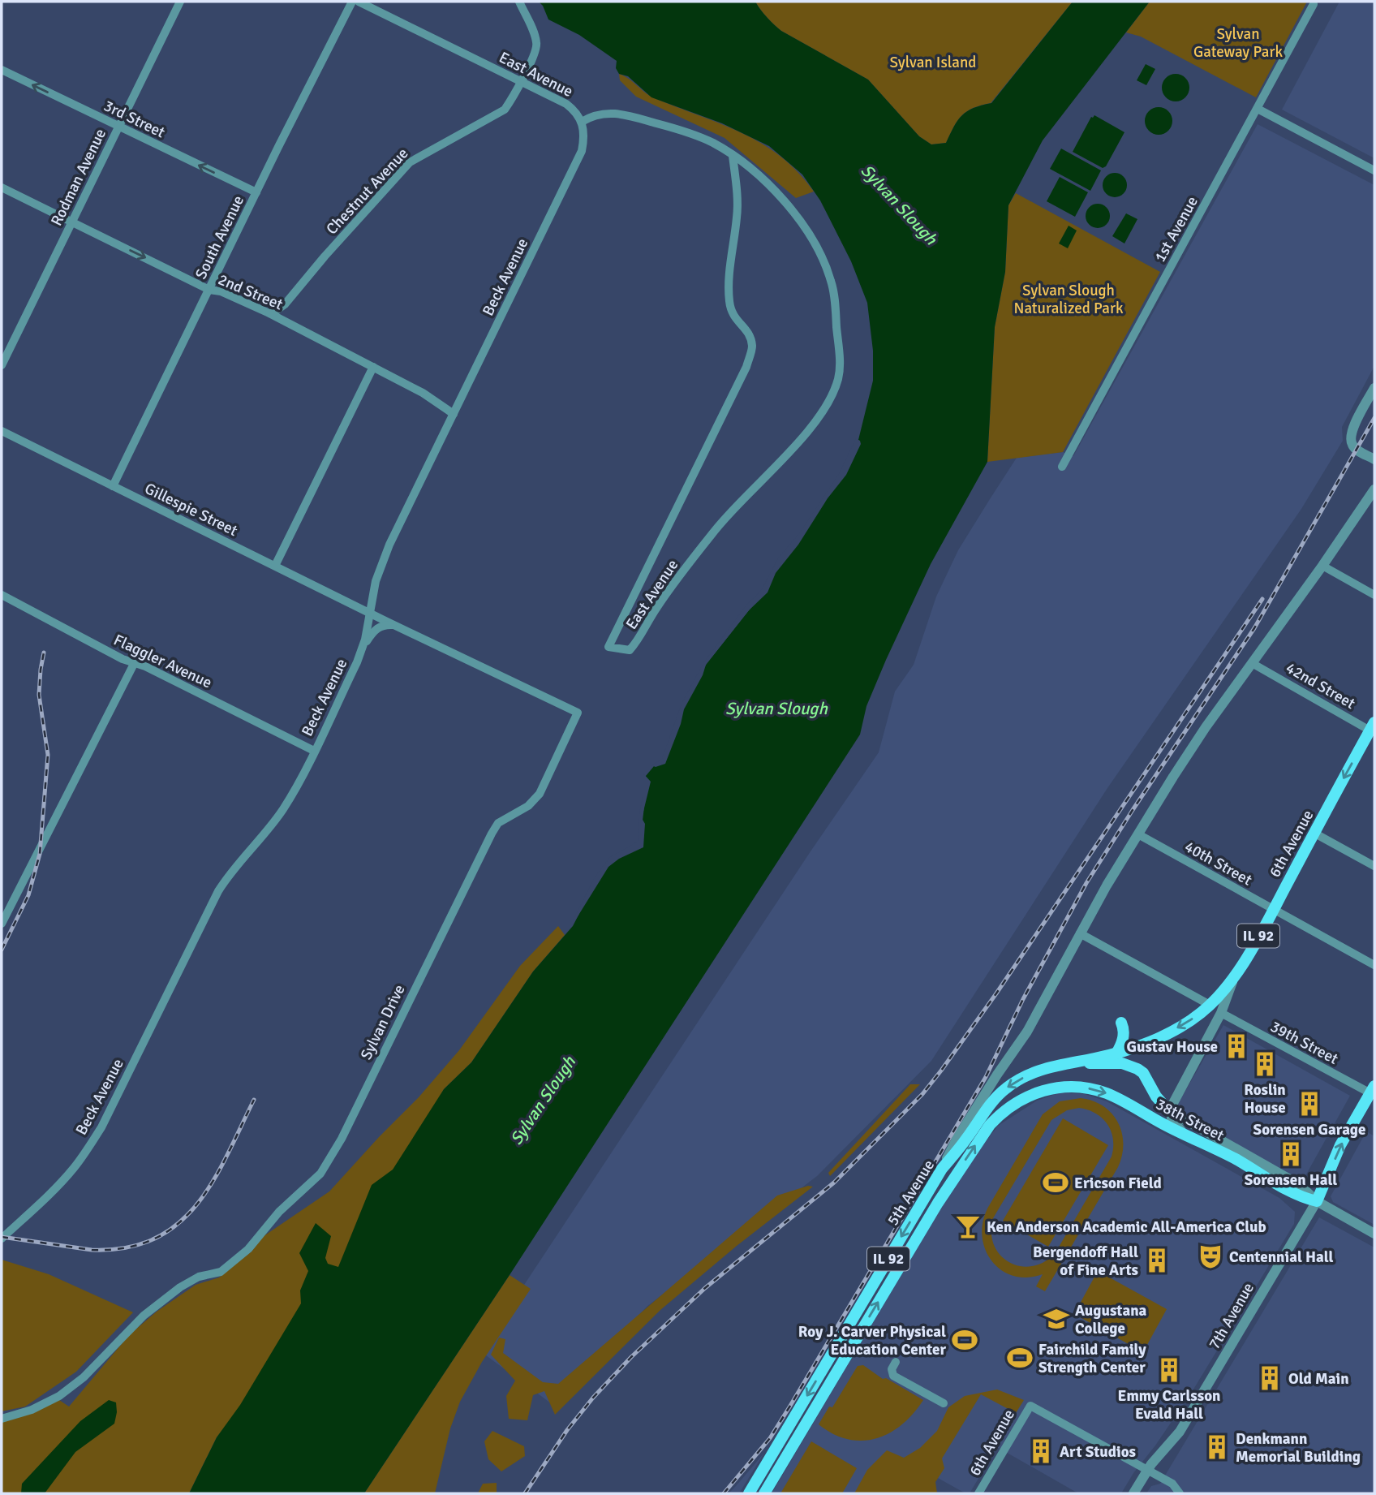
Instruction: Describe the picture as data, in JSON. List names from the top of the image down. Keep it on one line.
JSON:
{"streets":{"main road":["6th Avenue","IL 92","38th Street","5th Avenue","7th Avenue"],"street":["East Avenue","3rd Street","Rodman Avenue","Chestnut Avenue","1st Avenue","South Avenue","Beck Avenue","2nd Street","Gillespie Street","Flaggler Avenue","42nd Street","40th Street","Sylvan Drive","39th Street"]},"crossings":[["East Avenue","Chestnut Avenue"],["East Avenue","Beck Avenue"],["3rd Street","Rodman Avenue"],["3rd Street","South Avenue"],["Rodman Avenue","2nd Street"],["Chestnut Avenue","2nd Street"],["South Avenue","2nd Street"],["South Avenue","Gillespie Street"],["Beck Avenue","2nd Street"],["Beck Avenue","Gillespie Street"],["Beck Avenue","Flaggler Avenue"],["Beck Avenue","Sylvan Drive"],["Gillespie Street","Sylvan Drive"],["42nd Street","6th Avenue"],["6th Avenue","40th Street"],["6th Avenue","39th Street"],["6th Avenue","38th Street"],["6th Avenue","5th Avenue"],["6th Avenue","7th Avenue"],["39th Street","7th Avenue"],["38th Street","5th Avenue"],["38th Street","7th Avenue"]],"one_way":["3rd Street"],"water":["Sylvan Slough"],"parks":["Sylvan Gateway Park","Sylvan Island","Sylvan Slough Naturalized Park"],"places":{"building":["Gustav House","Roslin House","Sorensen Garage","Sorensen Hall","Bergendoff Hall of Fine Arts","Emmy Carlsson Evald Hall","Old Main","Denkmann Memorial Building","Art Studios"],"sports":["Ericson Field","Roy J. Carver Physical Education Center","Fairchild Family Strength Center"],"bar":["Ken Anderson Academic All-America Club"],"theatre":["Centennial Hall"],"school or university":["Augustana College"]}}
